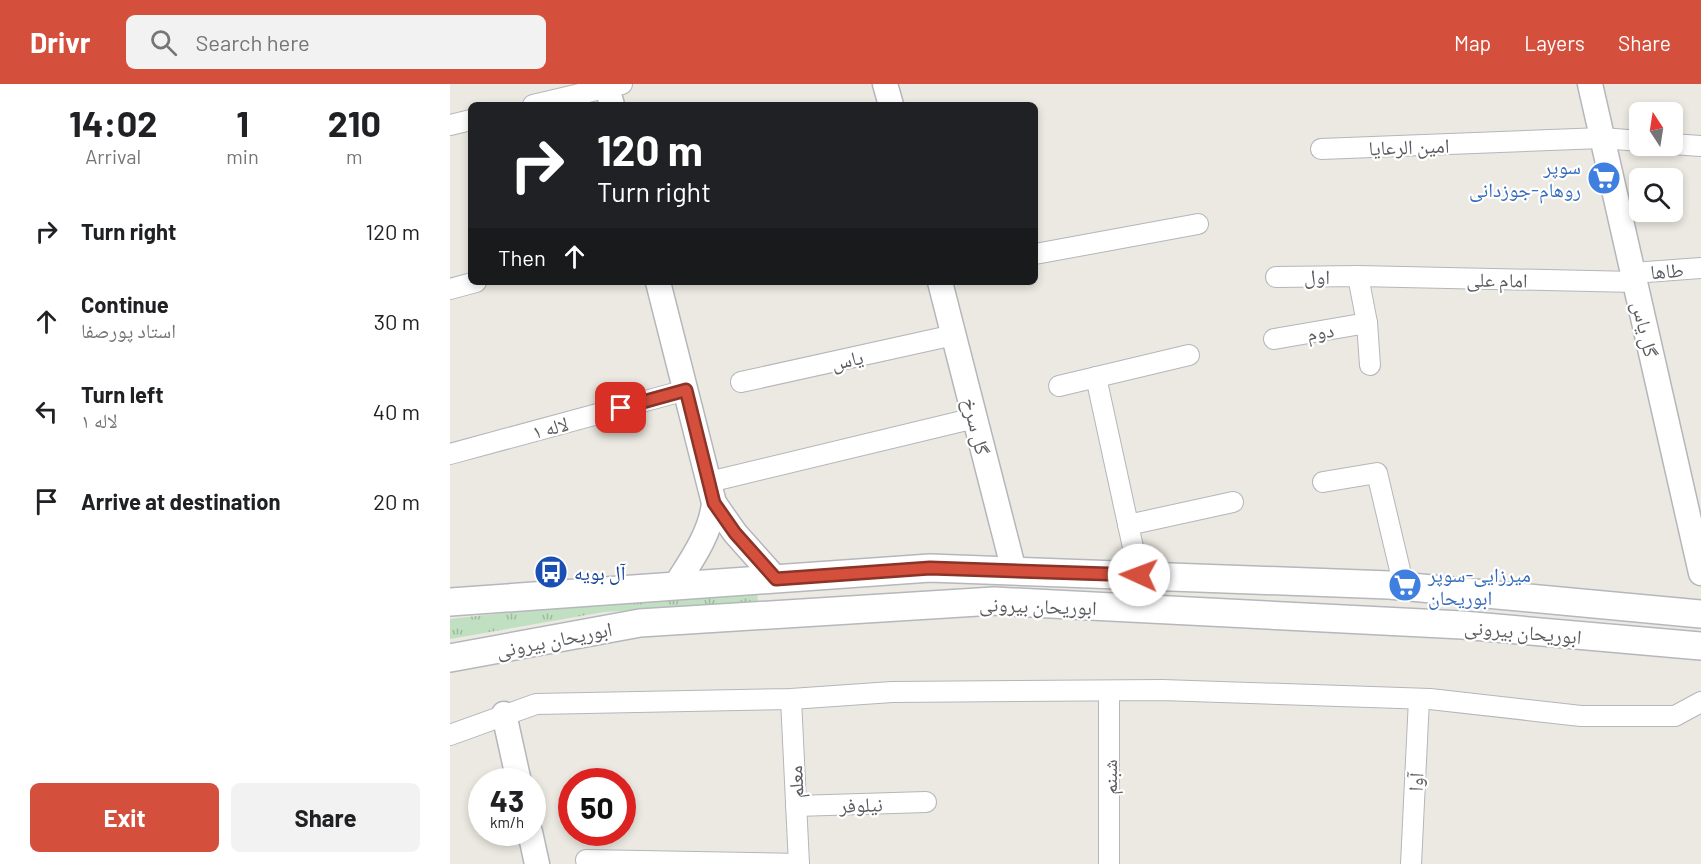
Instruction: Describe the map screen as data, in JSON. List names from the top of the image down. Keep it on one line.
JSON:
{"streets":{"main road":["ابوریحان بیرونی"],"street":["امین الرعایا","طاها","اول","امام علی","گل یاس","دوم","یاس","گل سرخ","لاله ۱","شبنم","معلم","آوا","نیلوفر"]},"crossings":[["امین الرعایا","گل یاس"],["طاها","امام علی"],["طاها","گل یاس"],["اول","امام علی"],["امام علی","گل یاس"],["یاس","گل سرخ"],["گل سرخ","ابوریحان بیرونی"],["معلم","نیلوفر"]],"places":{"supermarket":["سوپر روهام-جوزدانی","میرزایی-سوپر ابوریحان"],"bus stop":["آل بویه"]},"north":"top","page":{"header":"Drivr","search":"Search here","nav":["Map","Layers","Share"],"eta":["14:02","Arrival","1","min","210","m"],"turn":["120 m","Turn right"],"list":[{"name":"Turn right","value":"120 m"},{"name":"Continue","note":"استاد پورصفا","value":"30 m"},{"name":"Turn left","note":"لاله ۱","value":"40 m"},{"name":"Arrive at destination","value":"20 m"}],"then":"Then","speed":"43 km/h","limit":"50","buttons":["Exit","Share"]}}
